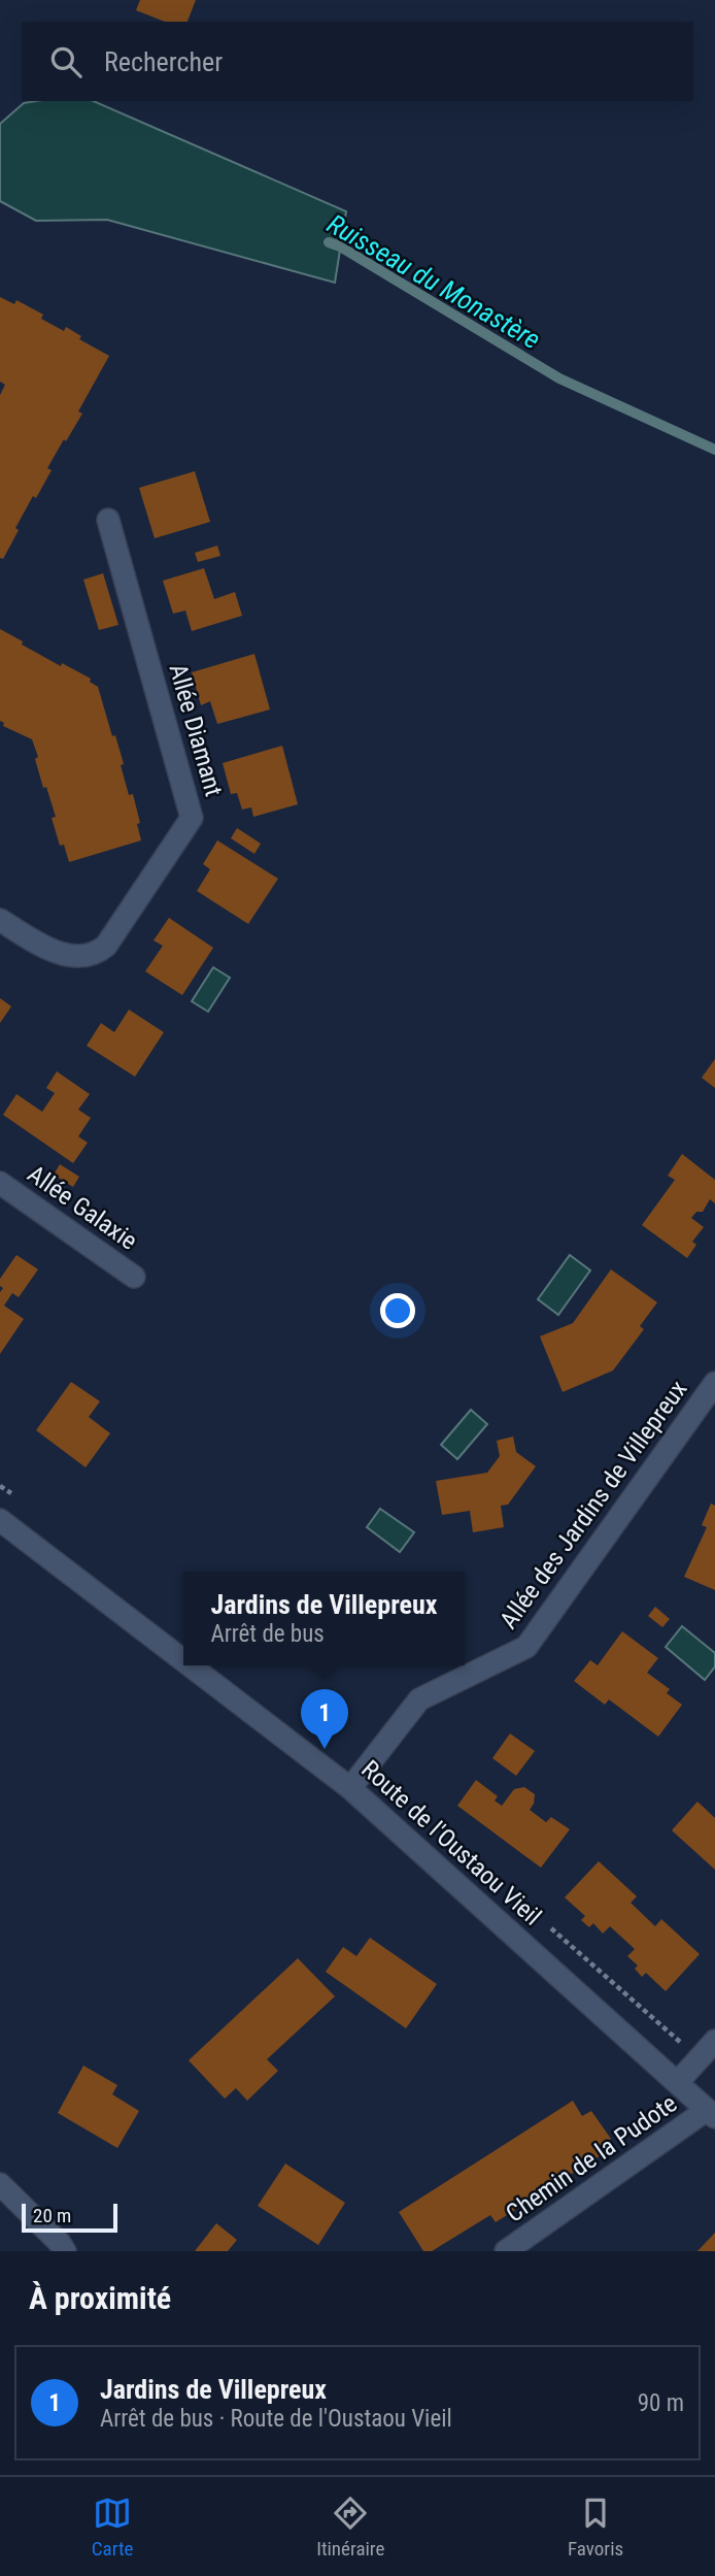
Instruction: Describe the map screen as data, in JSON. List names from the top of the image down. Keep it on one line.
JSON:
{"streets":{"street":["Allée Diamant","Allée Galaxie","Allée des Jardins de Villepreux","Route de l'Oustaou Vieil","Chemin de la Pudote"]},"crossings":[["Allée des Jardins de Villepreux","Route de l'Oustaou Vieil"],["Route de l'Oustaou Vieil","Chemin de la Pudote"]],"water":["Ruisseau du Monastère"],"scale_bar":"20 m","page":{"search":"Rechercher","popup":["Jardins de Villepreux","Arrêt de bus"],"pins":"1","scale":"20 m","heading":"À proximité","list":[{"mark":"1","name":"Jardins de Villepreux","note":"Arrêt de bus · Route de l'Oustaou Vieil","value":"90 m"}],"nav":["Carte","Itinéraire","Favoris"]}}
